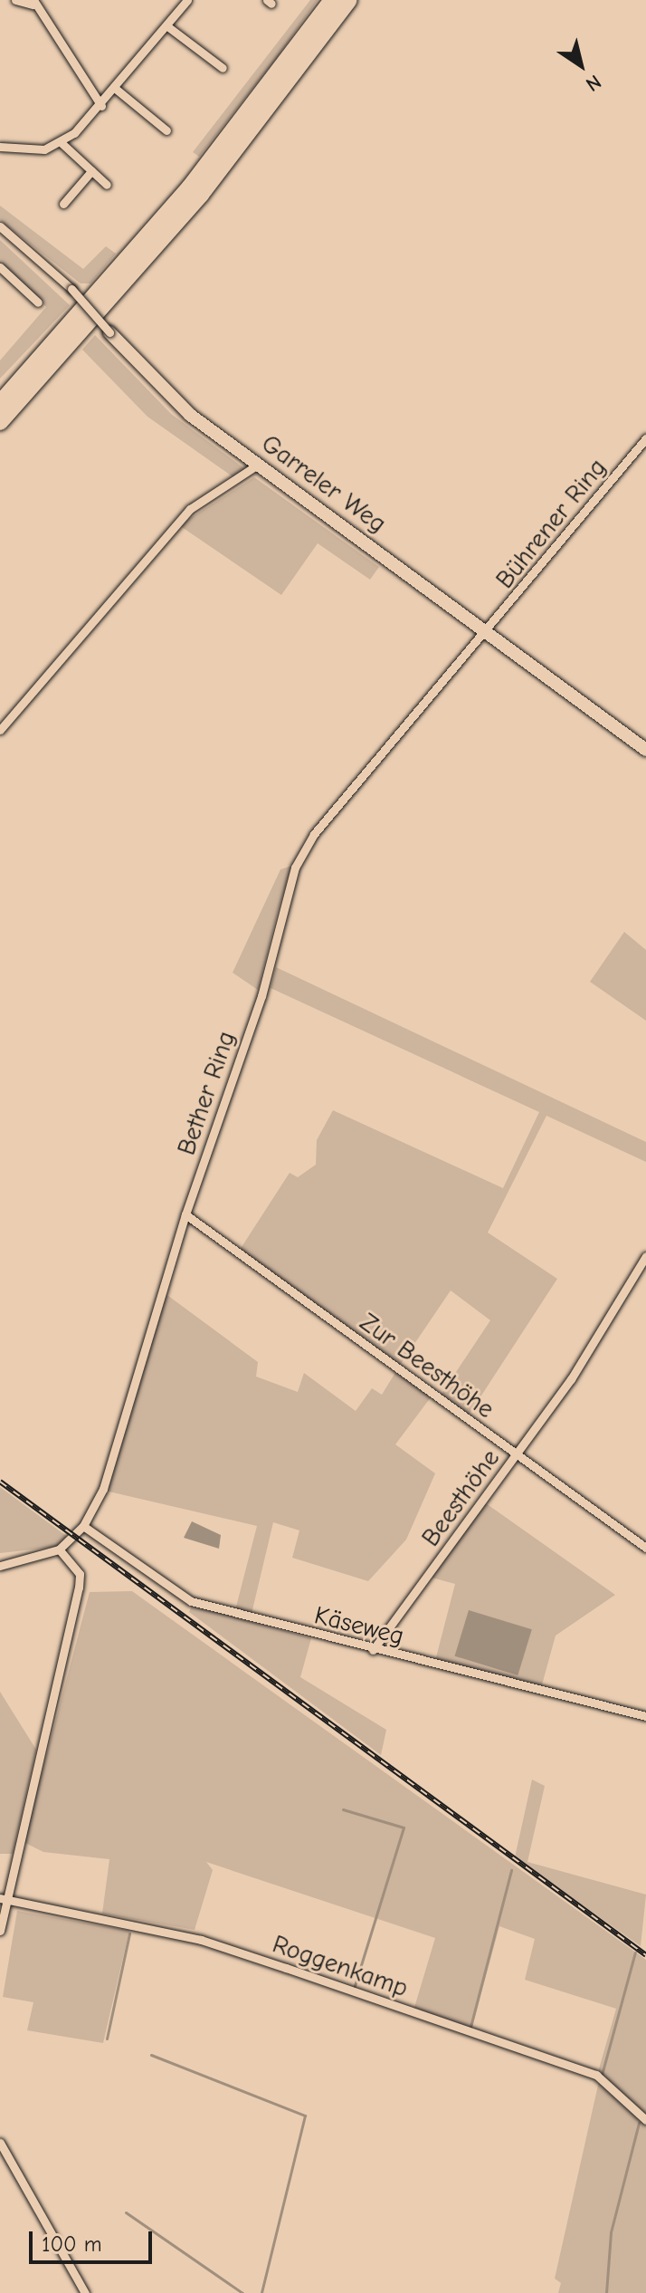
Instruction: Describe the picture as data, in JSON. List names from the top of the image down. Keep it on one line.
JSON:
{"streets":{"street":["Garreler Weg","Bührener Ring","Bether Ring","Zur Beesthöhe","Beesthöhe","Käseweg","Roggenkamp"]},"crossings":[["Garreler Weg","Bührener Ring"],["Garreler Weg","Bether Ring"],["Bührener Ring","Bether Ring"],["Bether Ring","Zur Beesthöhe"],["Bether Ring","Käseweg"],["Zur Beesthöhe","Beesthöhe"],["Beesthöhe","Käseweg"]],"scale_bar":"100 m","north":"bottom right"}
